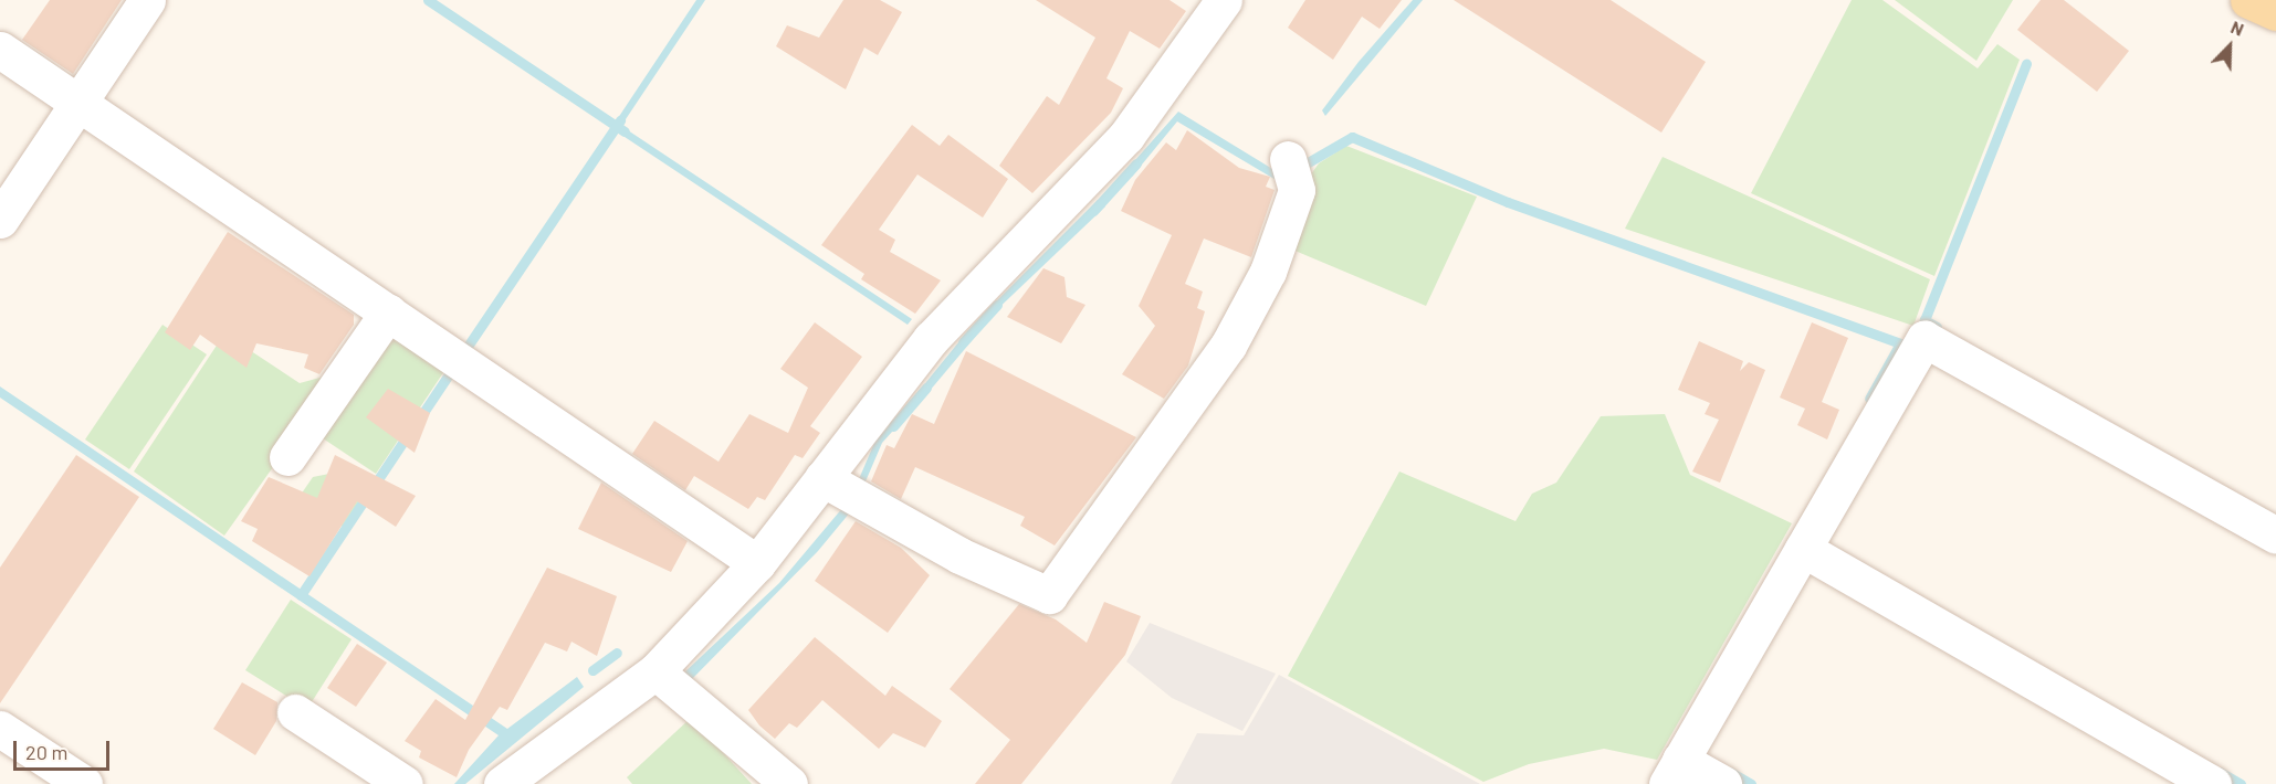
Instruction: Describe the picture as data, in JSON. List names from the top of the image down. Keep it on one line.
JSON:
{"scale_bar":"20 m","north":"top right"}
